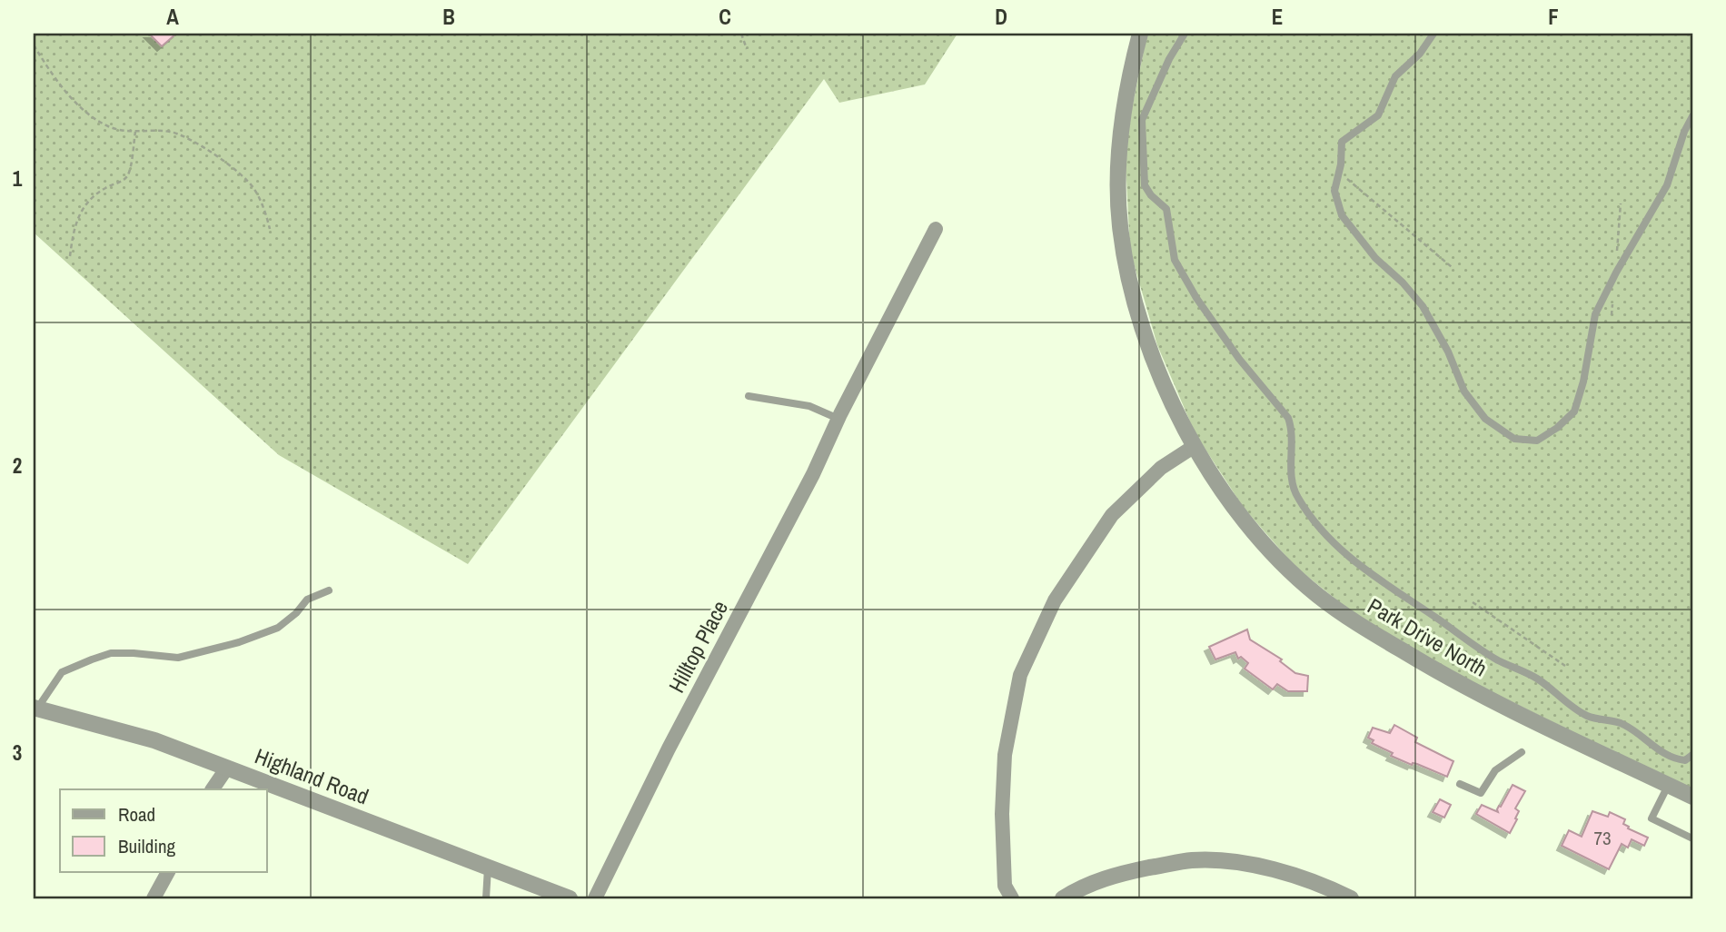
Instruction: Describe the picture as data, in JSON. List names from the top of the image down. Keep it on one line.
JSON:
{"streets":{"street":["Park Drive North","Hilltop Place","Highland Road"]},"house_numbers":["73"],"legend":["Road","Building"],"grid":{"columns":["A","B","C","D","E","F"],"rows":["1","2","3"]}}
